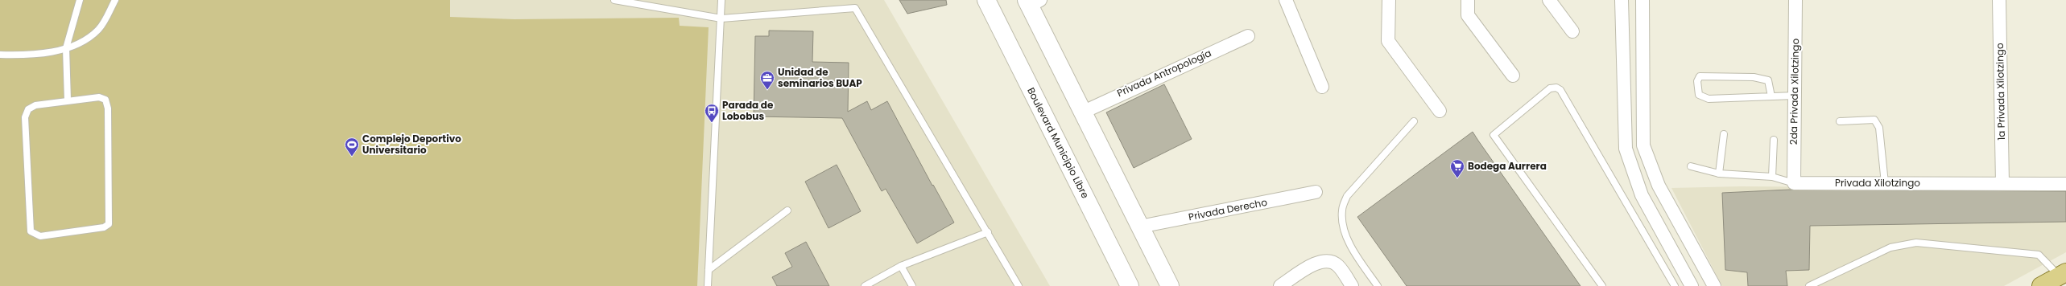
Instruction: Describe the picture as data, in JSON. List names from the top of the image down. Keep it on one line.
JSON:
{"streets":{"main road":["Boulevard Municipio Libre"],"street":["Privada Antropología","2da Privada Xilotzingo","1a Privada Xilotzingo","Privada Xilotzingo","Privada Derecho"]},"crossings":[["2da Privada Xilotzingo","Privada Xilotzingo"],["1a Privada Xilotzingo","Privada Xilotzingo"]],"places":{"office":["Unidad de seminarios BUAP"],"bus stop":["Parada de Lobobus"],"sports":["Complejo Deportivo Universitario"],"supermarket":["Bodega Aurrera"]}}
